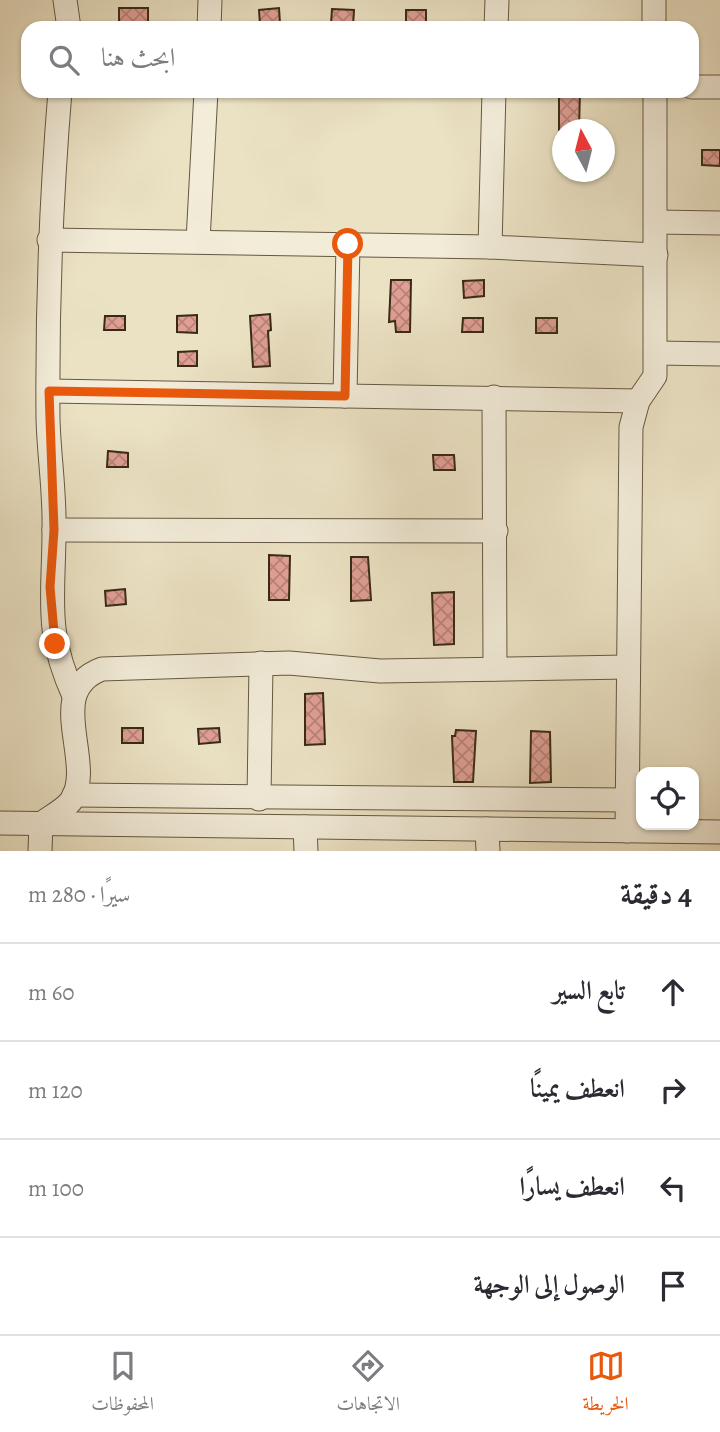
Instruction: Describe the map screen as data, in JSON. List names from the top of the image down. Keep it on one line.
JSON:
{"north":"top","page":{"search":"ابحث هنا","heading":["4 دقيقة","سيرًا · 280 m"],"list":[["تابع السير","60 m"],["انعطف يمينًا","120 m"],["انعطف يسارًا","100 m"],"الوصول إلى الوجهة"],"nav":["الخريطة","الاتجاهات","المحفوظات"]}}
